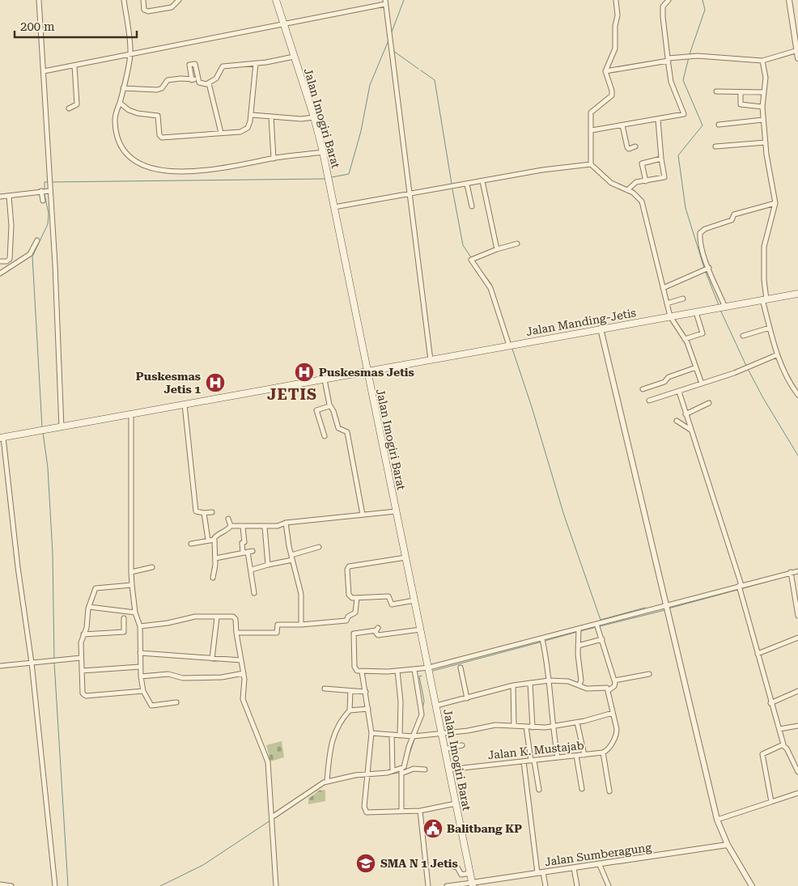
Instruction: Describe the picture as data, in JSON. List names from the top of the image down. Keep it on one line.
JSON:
{"streets":{"main road":["Jalan Imogiri Barat","Jalan Manding-Jetis"],"street":["Jalan K. Mustajab","Jalan Sumberagung"]},"crossings":[["Jalan Imogiri Barat","Jalan Manding-Jetis"],["Jalan Imogiri Barat","Jalan K. Mustajab"],["Jalan Imogiri Barat","Jalan Sumberagung"]],"districts":["JETIS"],"places":{"hospital":["Puskesmas Jetis","Puskesmas Jetis 1"],"public building":["Balitbang KP"],"school or university":["SMA N 1 Jetis"]},"scale_bar":"200 m"}
